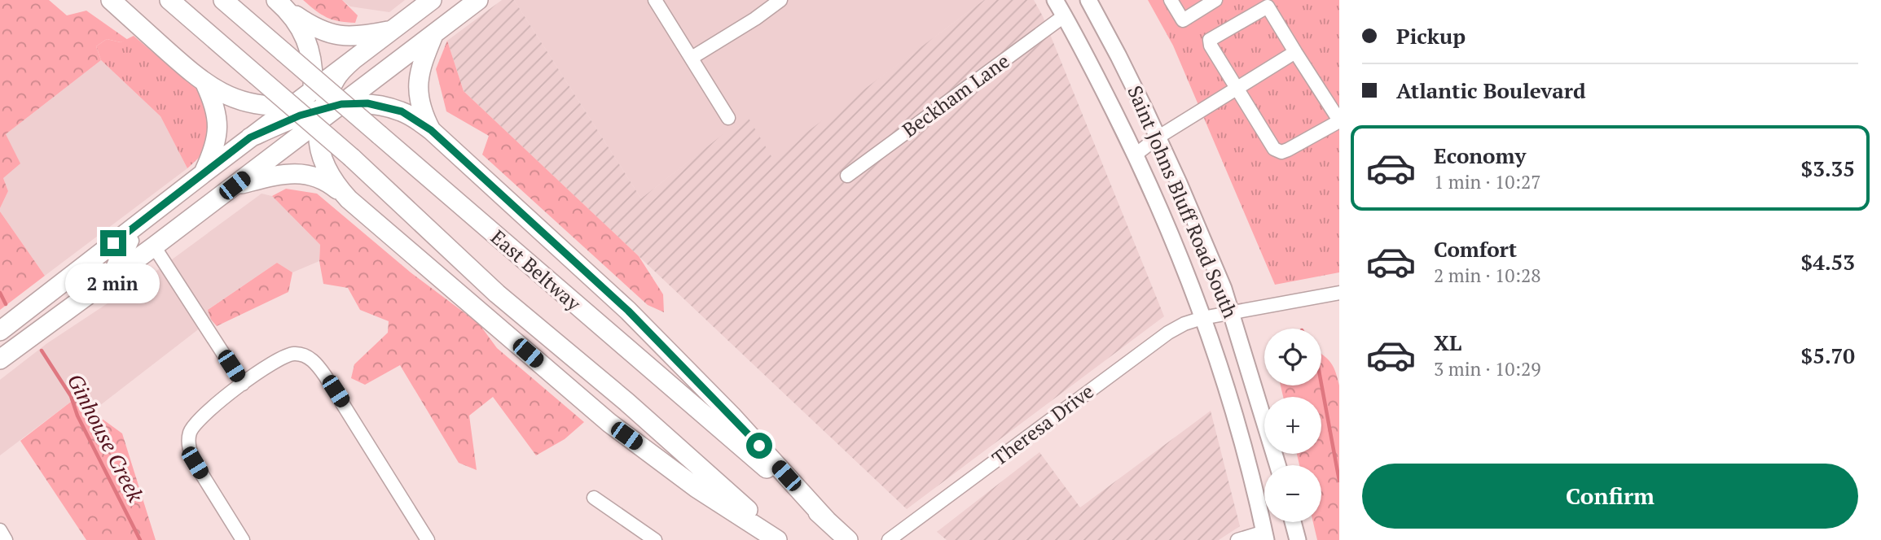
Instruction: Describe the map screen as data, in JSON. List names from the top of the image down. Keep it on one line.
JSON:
{"streets":{"highway":["East Beltway"],"main road":["Saint Johns Bluff Road South"],"street":["Beckham Lane","Theresa Drive"]},"crossings":[["Beckham Lane","Saint Johns Bluff Road South"],["Saint Johns Bluff Road South","Theresa Drive"]],"water":["Ginhouse Creek"],"page":{"banner":["Pickup","Atlantic Boulevard"],"list":[{"name":"Economy","note":"1 min · 10:27","value":"$3.35"},{"name":"Comfort","note":"2 min · 10:28","value":"$4.53"},{"name":"XL","note":"3 min · 10:29","value":"$5.70"}],"bubble":"2 min","map_buttons":["+","−"],"buttons":"Confirm"}}
